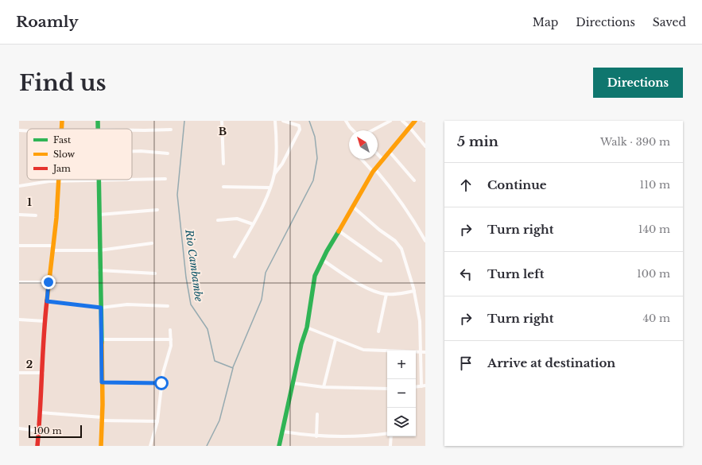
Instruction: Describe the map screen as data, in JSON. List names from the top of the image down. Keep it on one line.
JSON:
{"water":["Rio Cambambe"],"legend":["Fast","Slow","Jam"],"scale_bar":"100 m","north":"top left","page":{"header":"Roamly","nav":["Map","Directions","Saved"],"buttons":"Directions","title":"Find us","heading":["5 min","Walk · 390 m"],"list":[["Continue","110 m"],["Turn right","140 m"],["Turn left","100 m"],["Turn right","40 m"],"Arrive at destination"],"map_buttons":["+","−"],"scale":"100 m"},"grid":{"columns":["B"],"rows":["1","2"]}}
